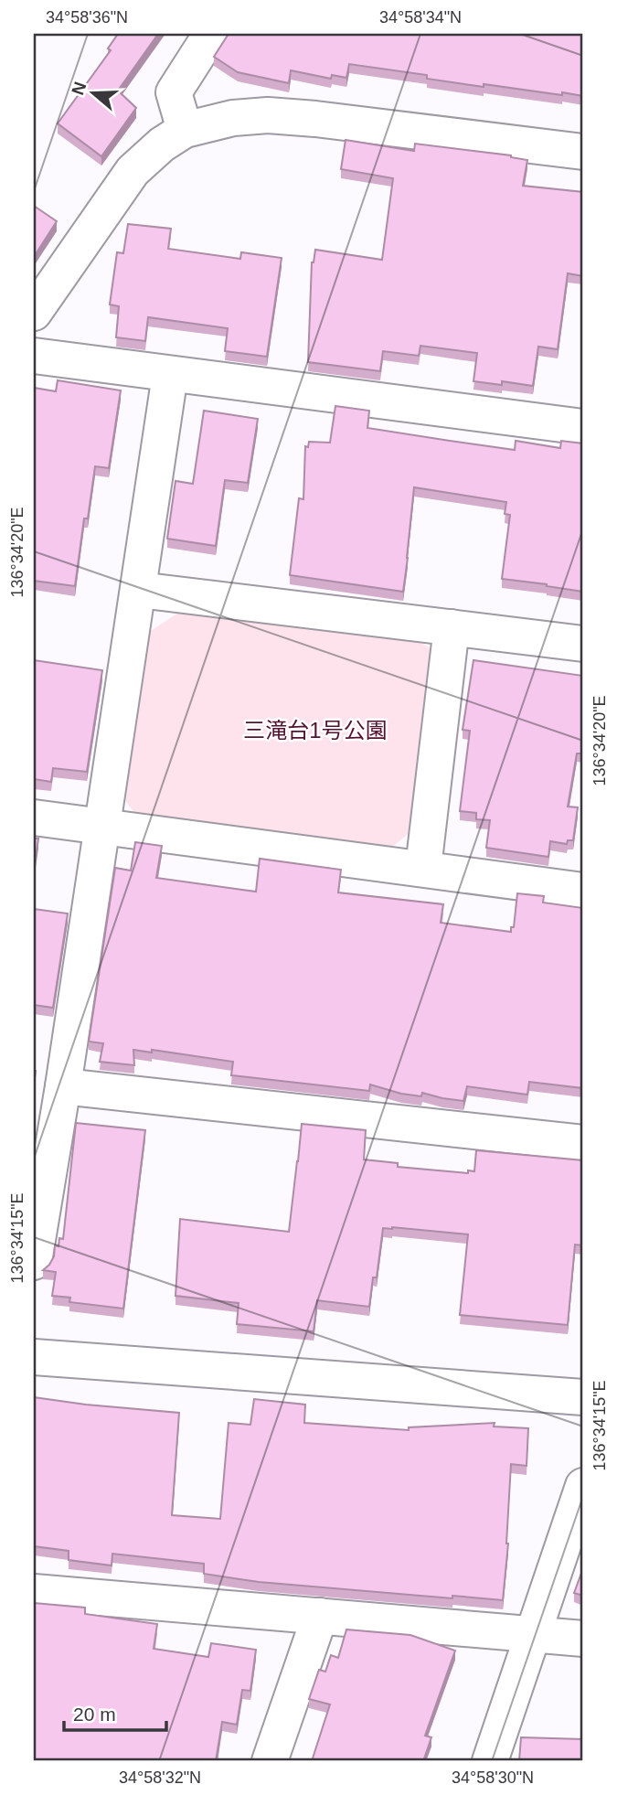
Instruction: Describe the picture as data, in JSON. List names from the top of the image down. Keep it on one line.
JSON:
{"parks":["三滝台1号公園"],"scale_bar":"20 m","north":"left","coordinates":["34°58'36\"N","34°58'34\"N","136°34'20\"E","136°34'15\"E","34°58'32\"N","34°58'30\"N"]}
